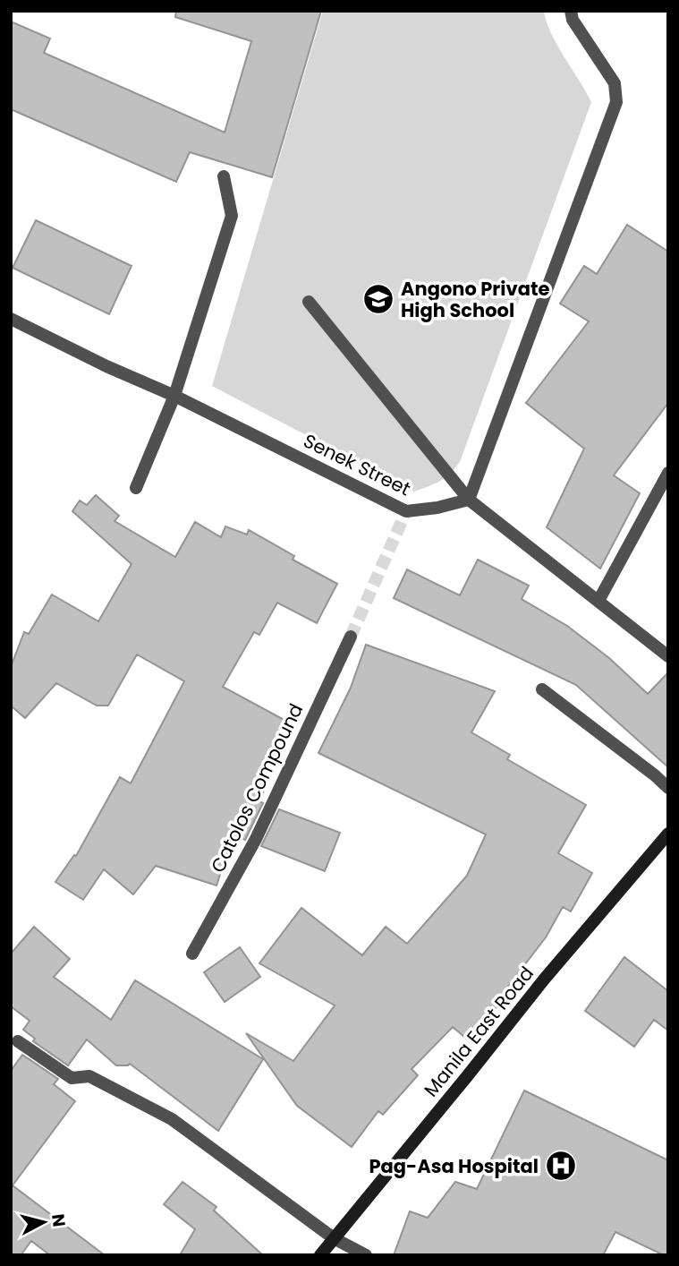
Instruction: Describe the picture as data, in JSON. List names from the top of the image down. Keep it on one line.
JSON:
{"streets":{"main road":["Manila East Road"],"street":["Senek Street","Catolos Compound"]},"places":{"school or university":["Angono Private High School"],"hospital":["Pag-Asa Hospital"]},"north":"right"}
